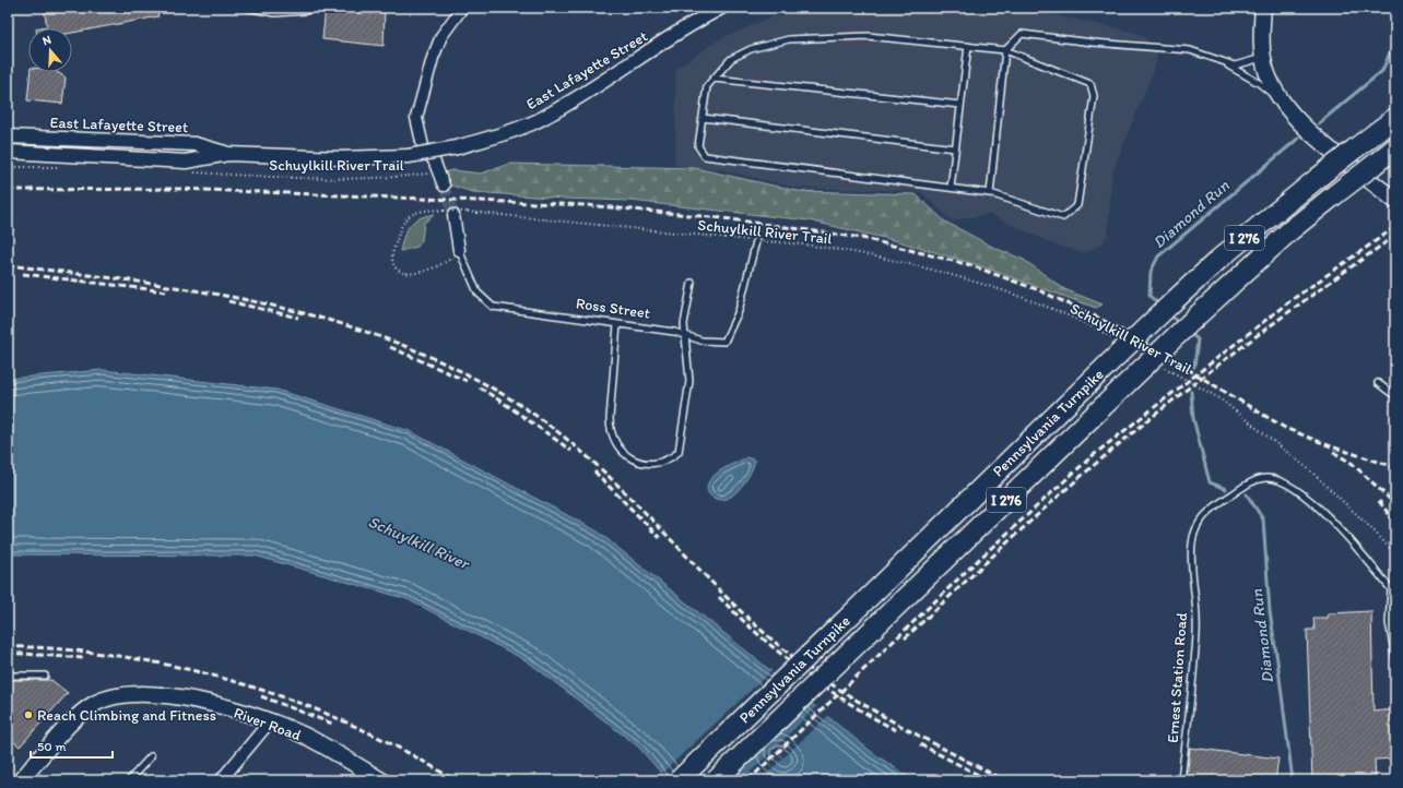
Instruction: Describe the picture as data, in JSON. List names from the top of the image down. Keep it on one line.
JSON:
{"streets":{"highway":["I 276","Pennsylvania Turnpike"],"main road":["River Road"],"street":["East Lafayette Street","Ross Street"],"lane":["Ernest Station Road"],"path":["Schuylkill River Trail"]},"crossings":[["Schuylkill River Trail","Ross Street"],["Schuylkill River Trail","Pennsylvania Turnpike"]],"water":["Diamond Run","Schuylkill River"],"places":["Reach Climbing and Fitness"],"scale_bar":"50 m","north":"top"}
